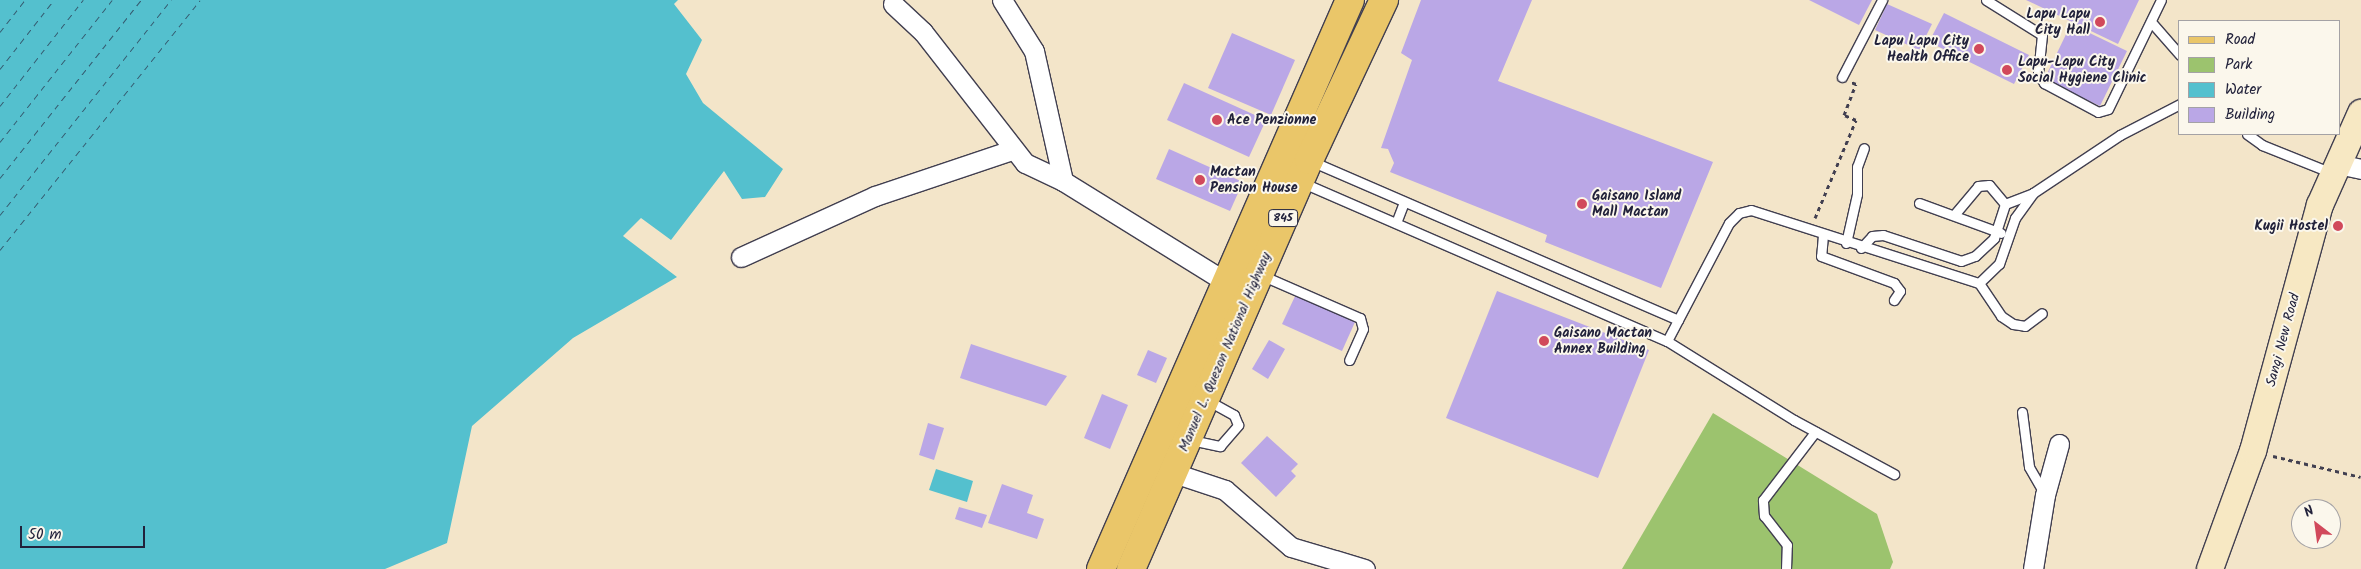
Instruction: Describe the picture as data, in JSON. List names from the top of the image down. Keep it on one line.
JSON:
{"streets":{"main road":["845","Manuel L. Quezon National Highway"],"street":["Sangi New Road"]},"places":["Lapu Lapu City Hall","Lapu Lapu City Health Office","Lapu-Lapu City Social Hygiene Clinic","Ace Penzionne","Mactan Pension House","Gaisano Island Mall Mactan","Kugii Hostel","Gaisano Mactan Annex Building"],"legend":["Road","Park","Water","Building"],"scale_bar":"50 m","north":"top left"}
